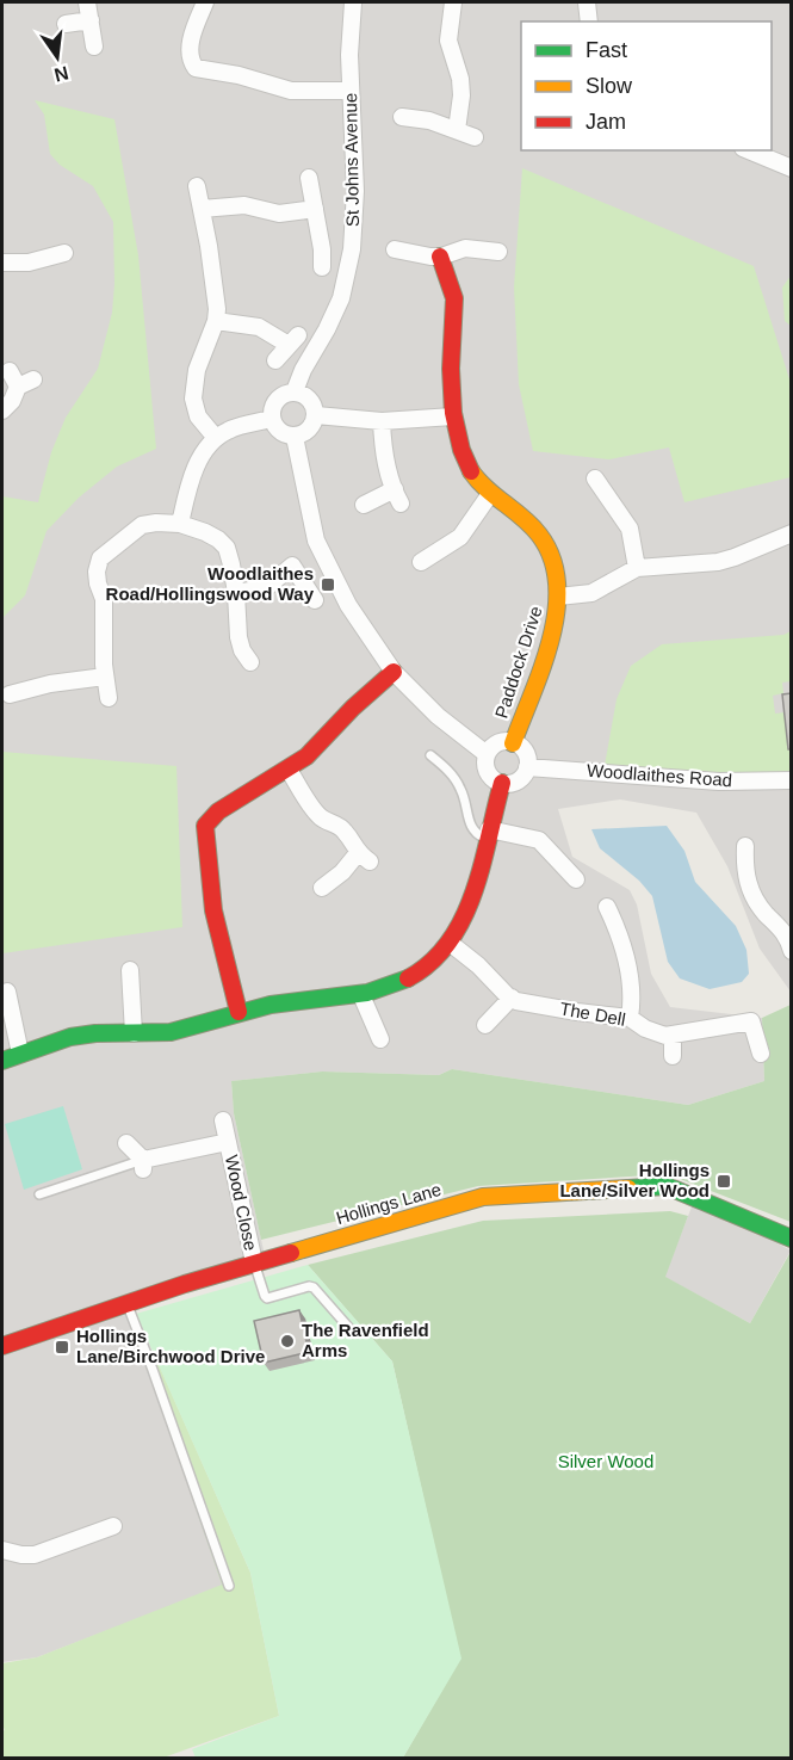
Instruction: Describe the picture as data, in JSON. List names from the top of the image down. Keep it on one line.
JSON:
{"streets":{"street":["St Johns Avenue","Paddock Drive","Woodlaithes Road","The Dell","Wood Close","Hollings Lane"]},"crossings":[["Paddock Drive","Woodlaithes Road"],["Wood Close","Hollings Lane"]],"parks":["Silver Wood"],"places":{"transit":["Woodlaithes Road/Hollingswood Way","Hollings Lane/Silver Wood","Hollings Lane/Birchwood Drive"],"other":["The Ravenfield Arms"]},"legend":["Fast","Slow","Jam"],"north":"bottom"}
